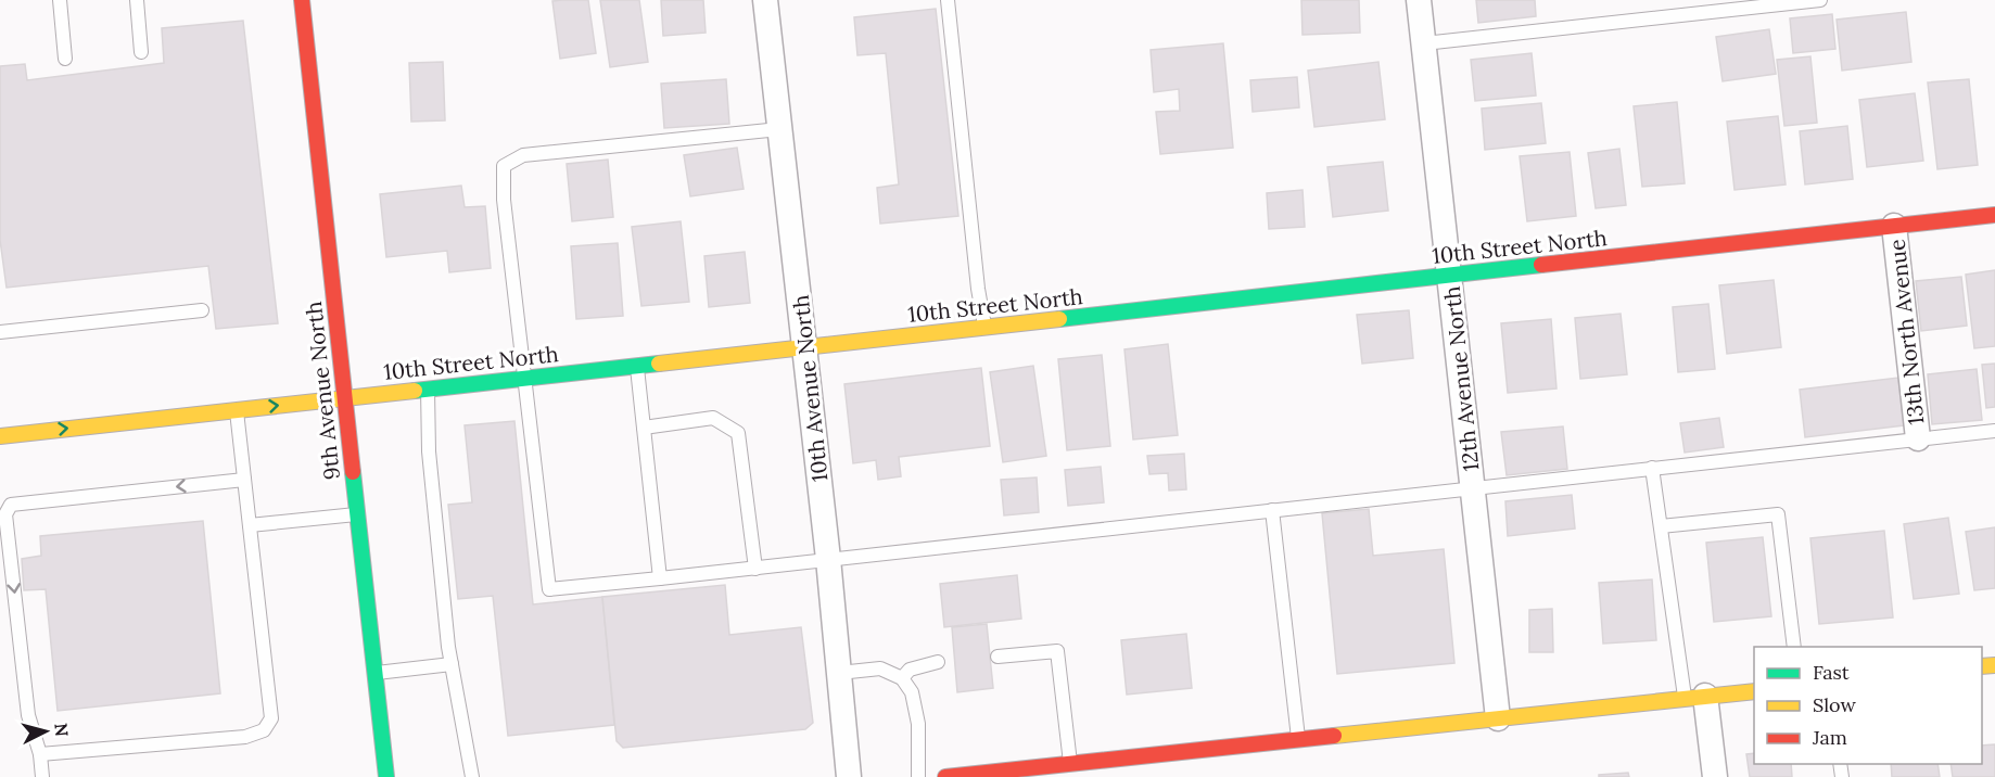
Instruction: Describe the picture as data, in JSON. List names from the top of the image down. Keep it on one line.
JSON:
{"streets":{"street":["10th Street North","13th North Avenue","12th Avenue North","10th Avenue North","9th Avenue North"]},"crossings":[["10th Street North","13th North Avenue"],["10th Street North","12th Avenue North"],["10th Street North","10th Avenue North"],["10th Street North","9th Avenue North"]],"legend":["Fast","Slow","Jam"],"north":"right"}
